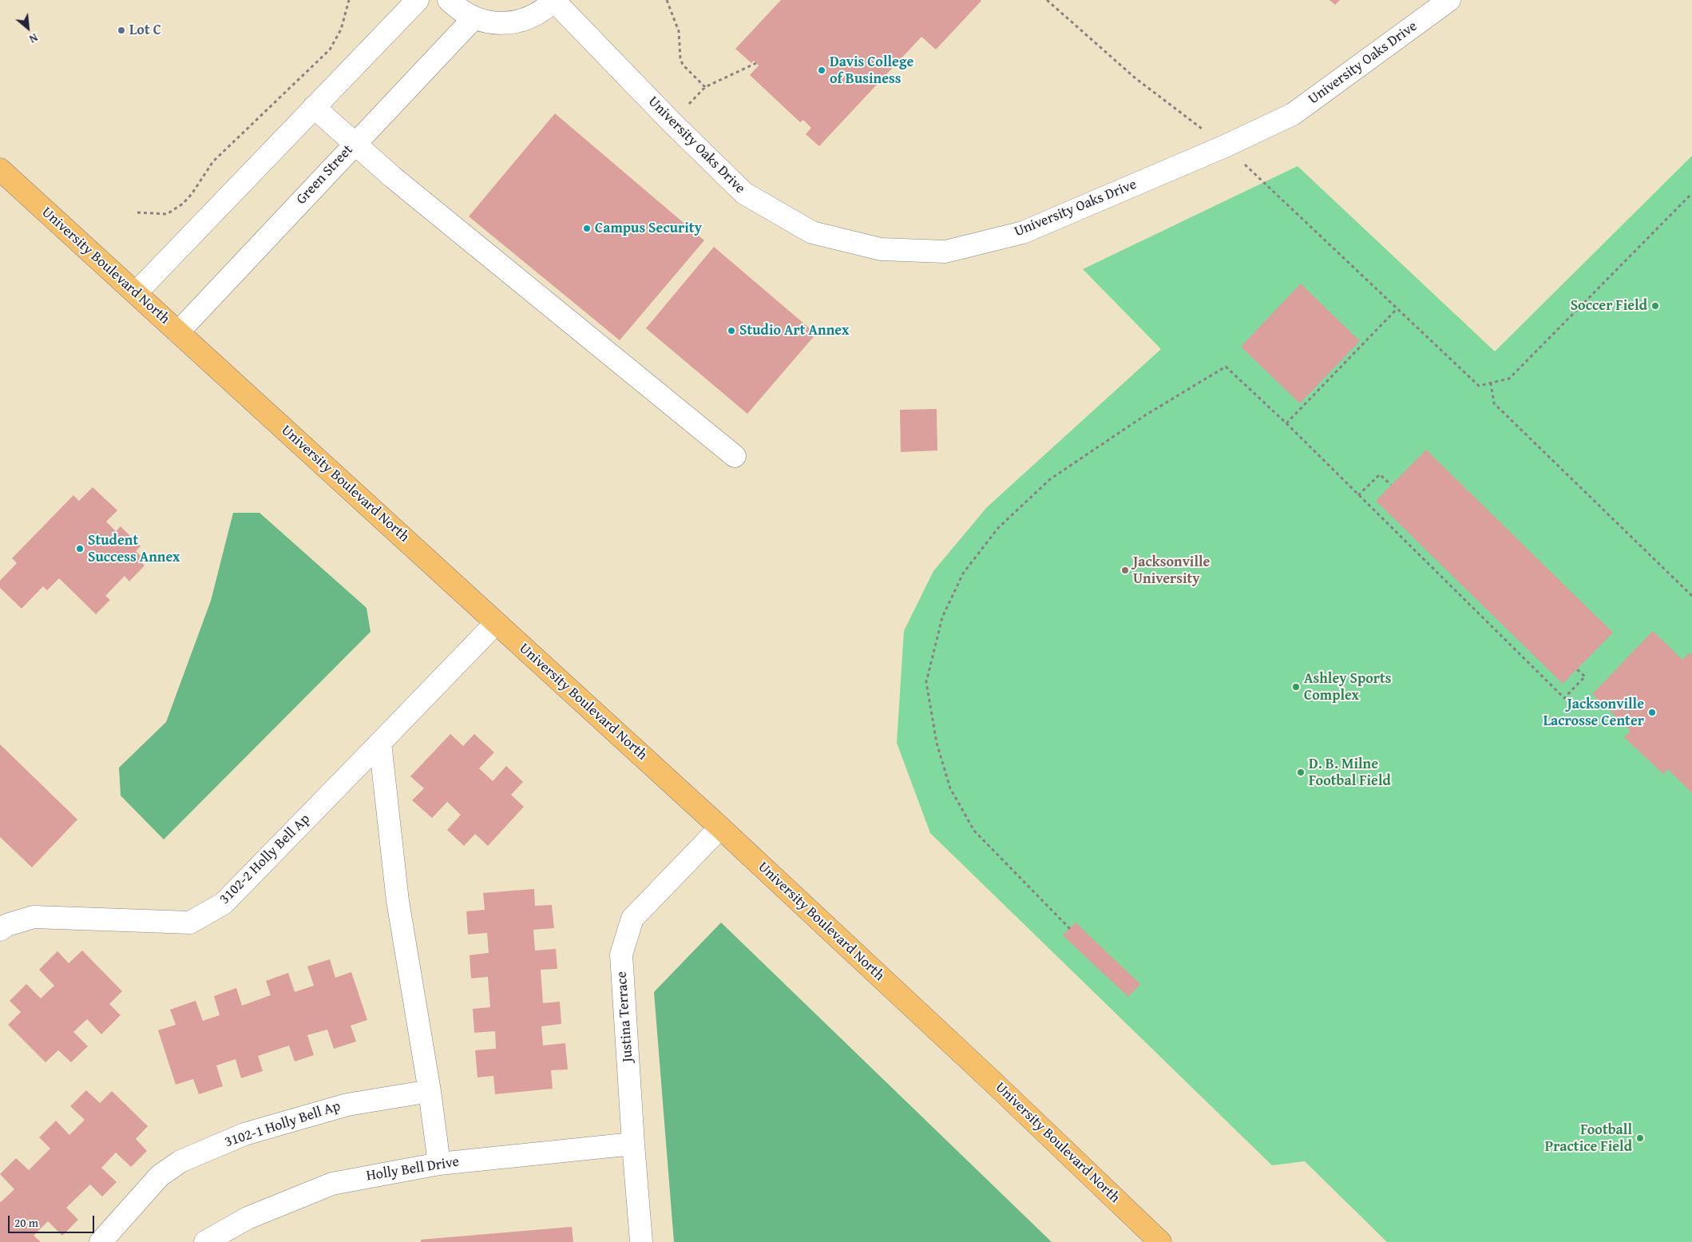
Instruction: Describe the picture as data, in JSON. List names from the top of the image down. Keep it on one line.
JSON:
{"streets":{"main road":["University Boulevard North"],"street":["University Oaks Drive","Green Street","3102-2 Holly Bell Ap","Justina Terrace","3102-1 Holly Bell Ap","Holly Bell Drive"]},"crossings":[["Green Street","University Boulevard North"],["University Boulevard North","3102-2 Holly Bell Ap"],["University Boulevard North","Justina Terrace"],["Justina Terrace","Holly Bell Drive"]],"places":["Lot C","Davis College of Business","Campus Security","Soccer Field","Studio Art Annex","Student Success Annex","Jacksonville University","Ashley Sports Complex","Jacksonville Lacrosse Center","D. B. Milne Footbal Field","Football Practice Field"],"scale_bar":"20 m","north":"bottom right"}
